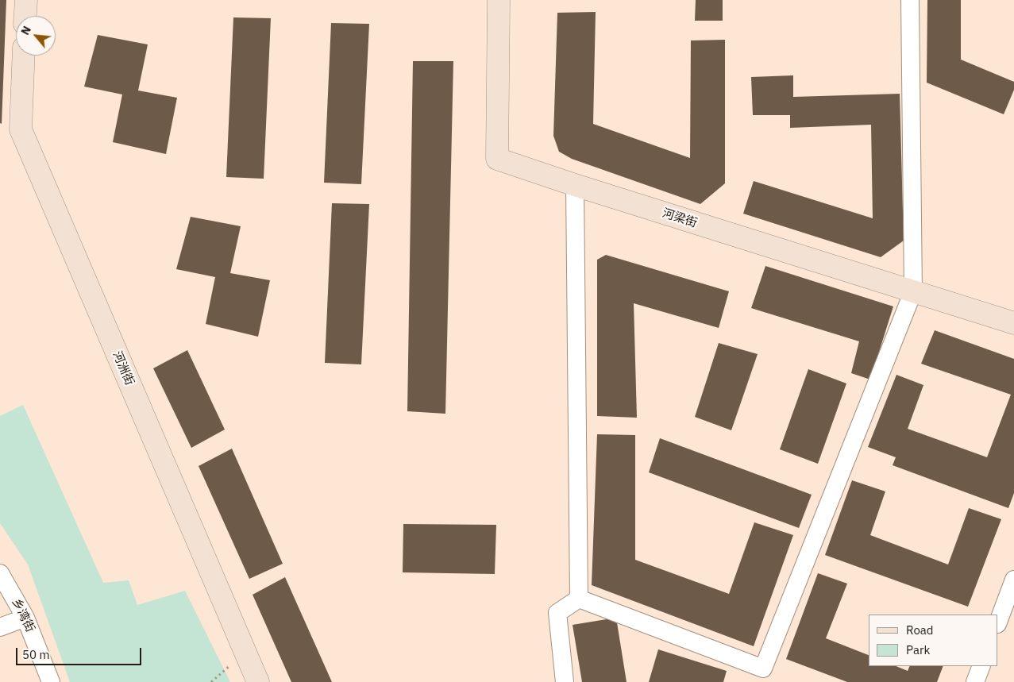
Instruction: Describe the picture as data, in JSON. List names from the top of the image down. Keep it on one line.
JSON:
{"streets":{"street":["河梁街","河洲街","乡湾街"]},"legend":["Road","Park"],"scale_bar":"50 m","north":"top left"}
